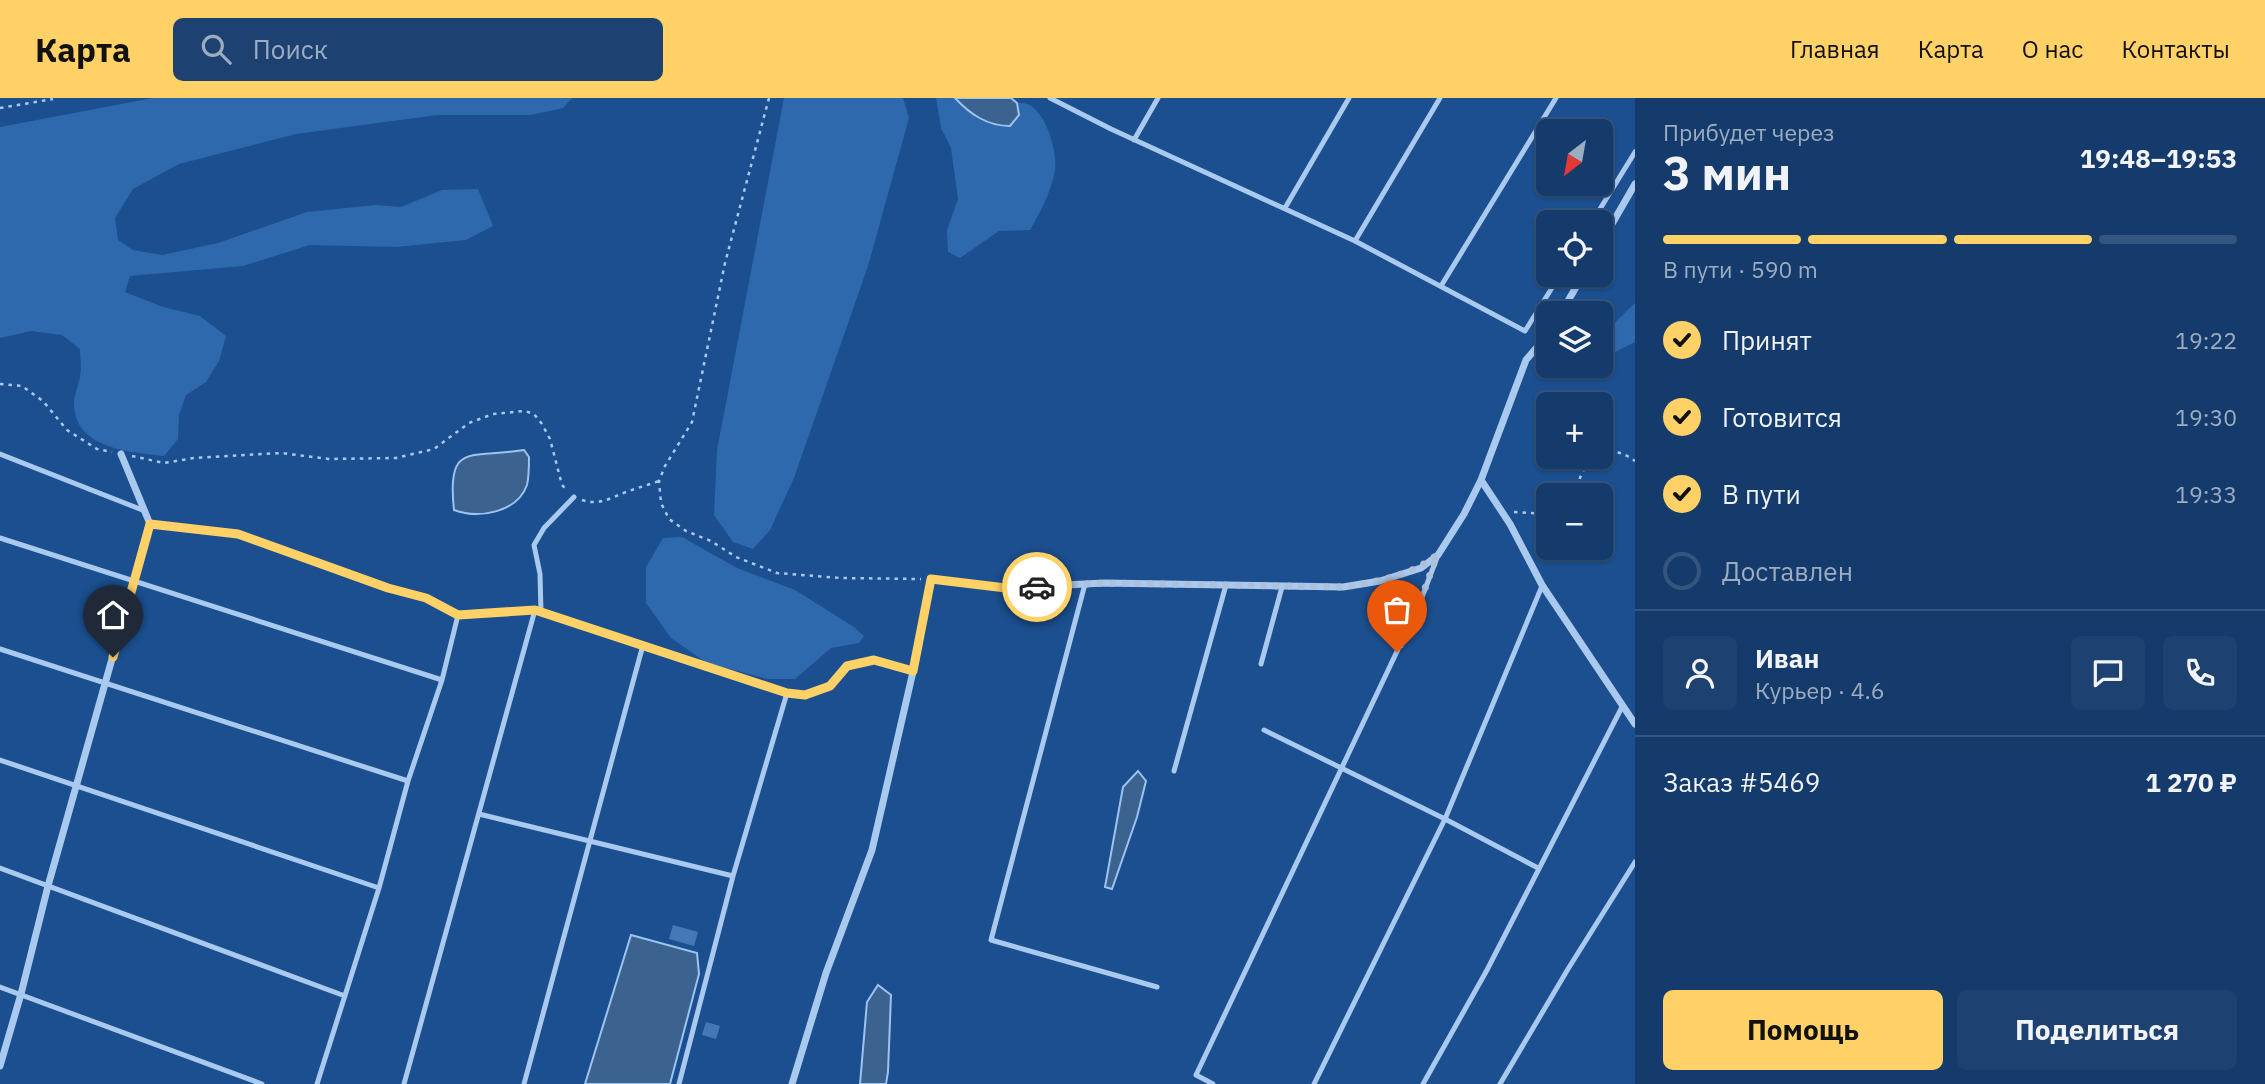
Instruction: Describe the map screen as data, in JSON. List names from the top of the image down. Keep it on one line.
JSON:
{"north":"bottom left","page":{"header":"Карта","search":"Поиск","nav":["Главная","Карта","О нас","Контакты"],"heading":["3 мин","Прибудет через","19:48–19:53"],"panel":["Иван","Курьер · 4.6","Заказ #5469","1 270 ₽"],"map_buttons":["+","−"],"bar":"В пути · 590 m","list":[["Принят","19:22"],["Готовится","19:30"],["В пути","19:33"],"Доставлен"],"buttons":["Помощь","Поделиться"]}}
